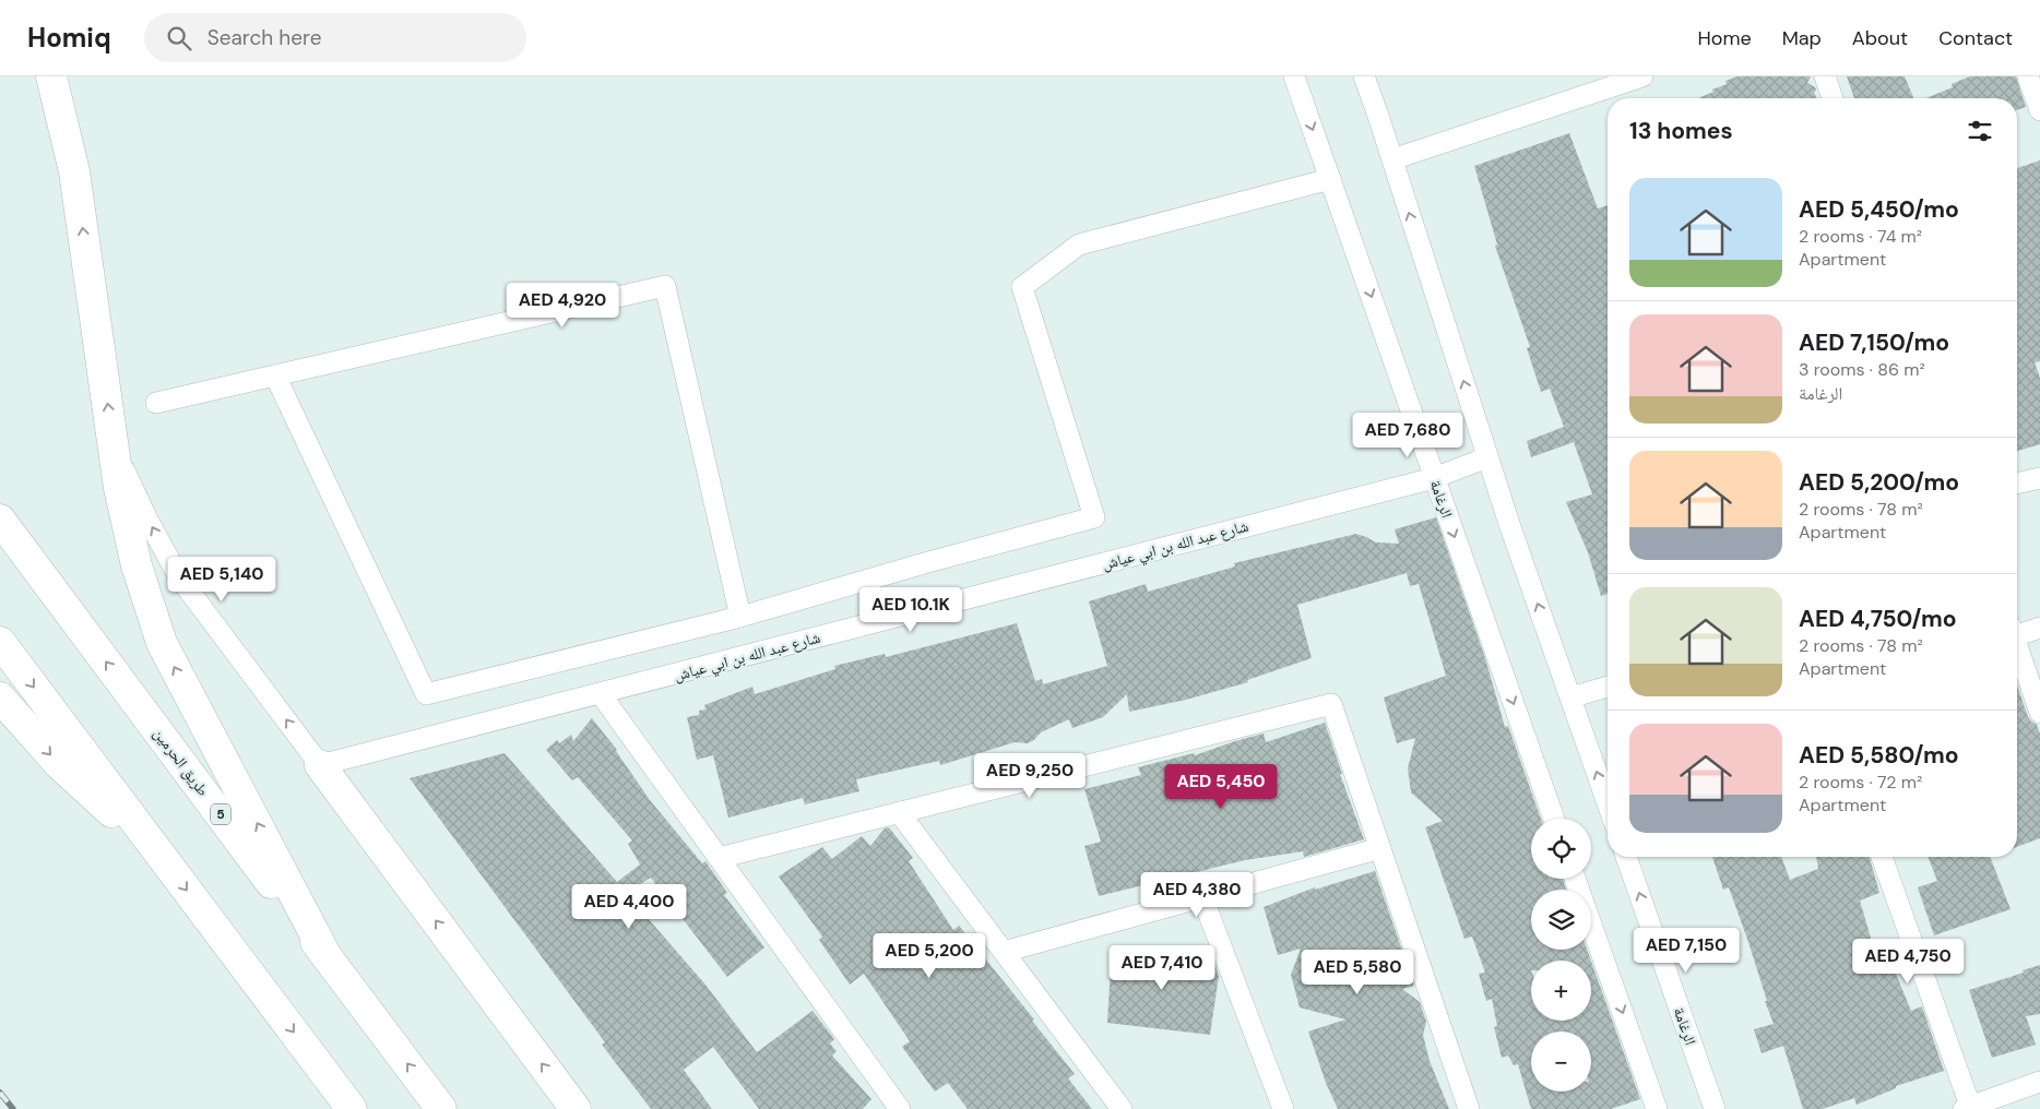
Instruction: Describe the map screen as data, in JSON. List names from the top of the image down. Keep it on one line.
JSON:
{"streets":{"main road":["طريق الحرمين","5"],"street":["الرغامة","شارع عبد الله بن ابي عياش"]},"crossings":[["الرغامة","شارع عبد الله بن ابي عياش"]],"page":{"header":"Homiq","search":"Search here","nav":["Home","Map","About","Contact"],"heading":"13 homes","list":[{"name":"AED 5,450/mo","note":"2 rooms · 74 m² · Apartment"},{"name":"AED 7,150/mo","note":"3 rooms · 86 m² · الرغامة"},{"name":"AED 5,200/mo","note":"2 rooms · 78 m² · Apartment"},{"name":"AED 4,750/mo","note":"2 rooms · 78 m² · Apartment"},{"name":"AED 5,580/mo","note":"2 rooms · 72 m² · Apartment"}],"price":["AED 4,920","AED 7,680","AED 5,140","AED 10.1K","AED 9,250","AED 5,450","AED 4,380","AED 4,400","AED 7,150","AED 5,200","AED 4,750","AED 7,410","AED 5,580"],"map_buttons":["+","−"]}}
